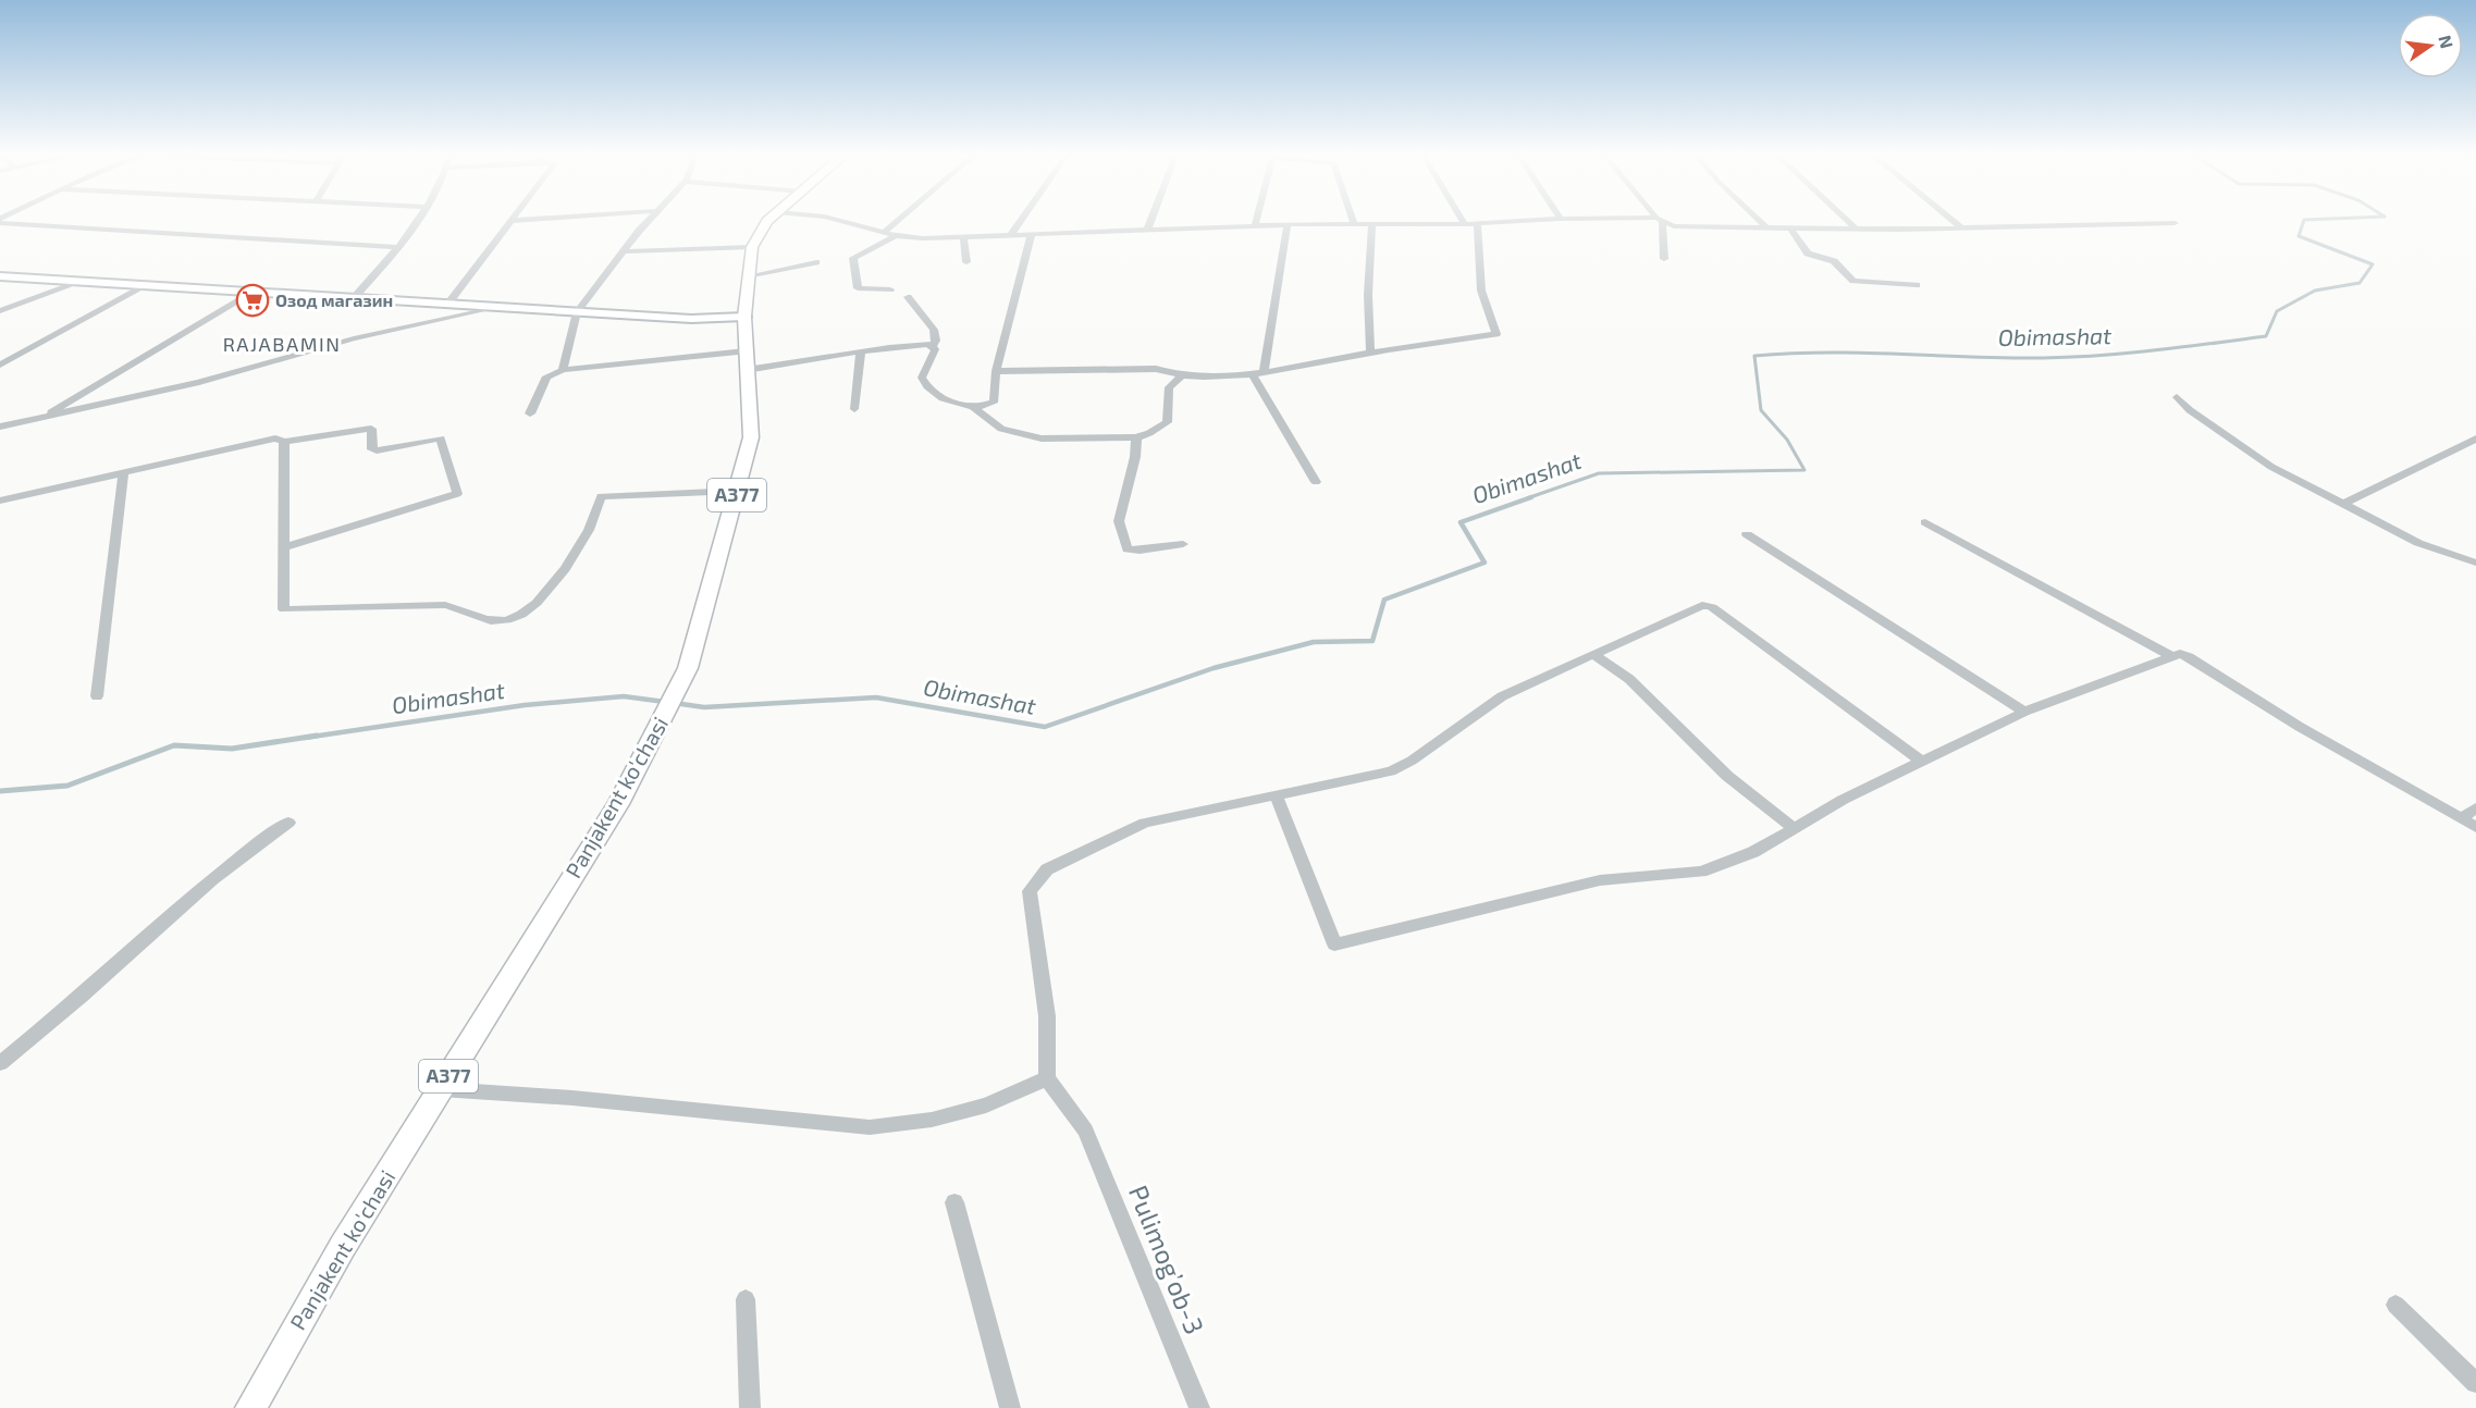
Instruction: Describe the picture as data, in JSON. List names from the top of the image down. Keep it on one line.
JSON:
{"streets":{"main road":["A377","Panjakent ko'chasi"],"street":["Pulimog’ob-3"]},"districts":["RAJABAMIN"],"water":["Obimashat"],"places":{"supermarket":["Озод магазин"]},"north":"right"}
